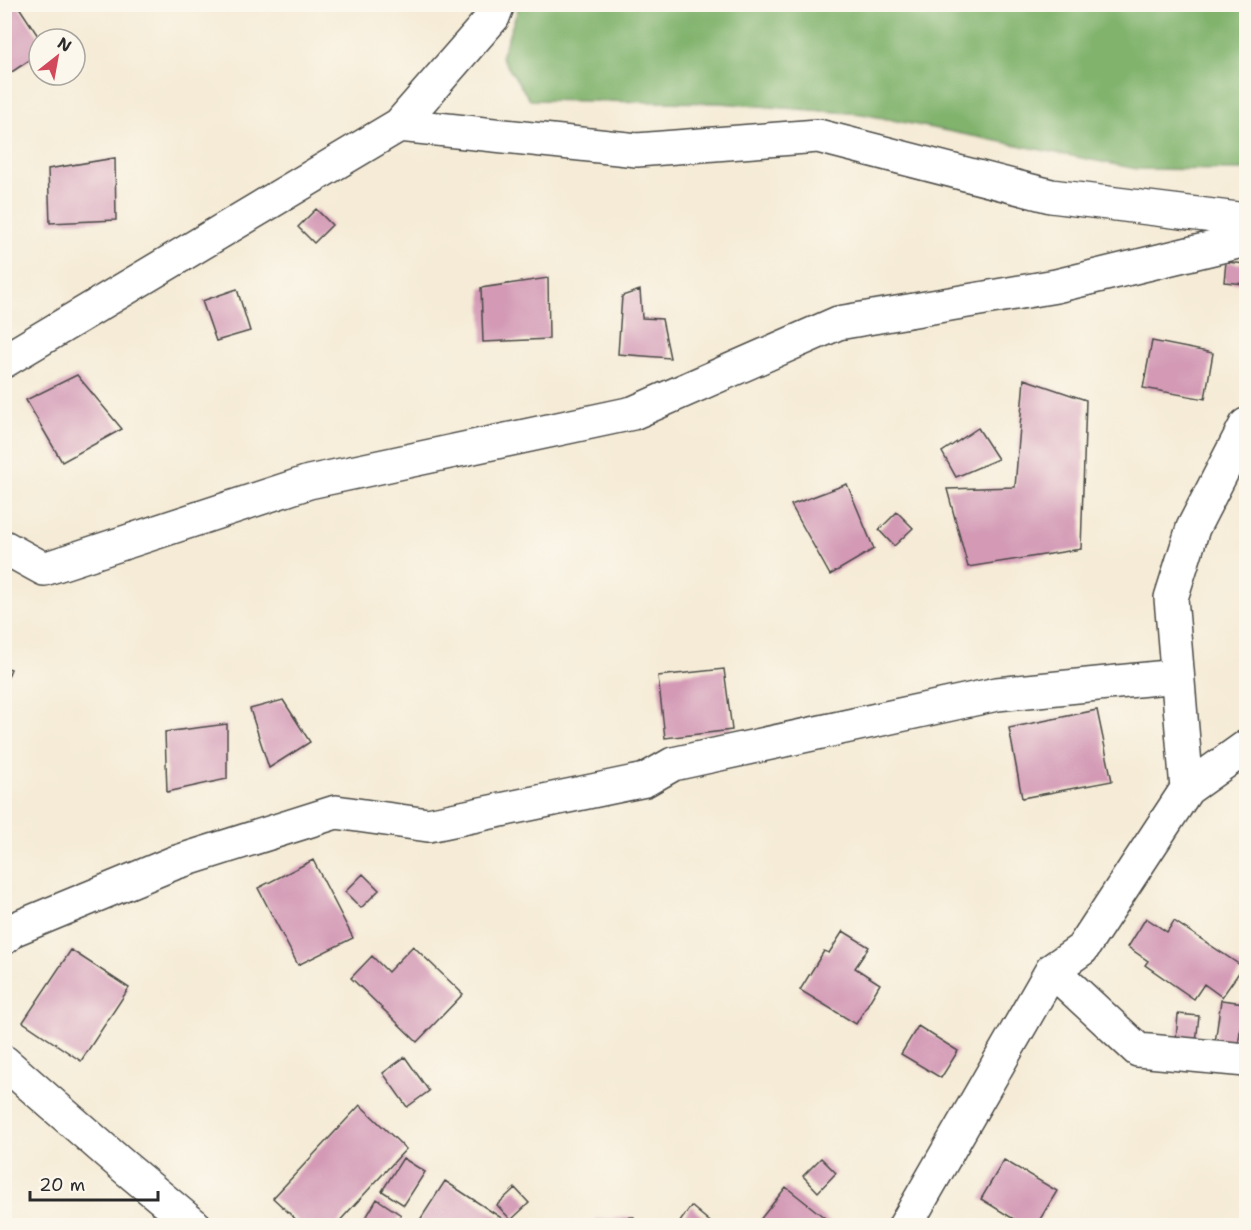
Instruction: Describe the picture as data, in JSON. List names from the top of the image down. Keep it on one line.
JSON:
{"scale_bar":"20 m","north":"top right"}
